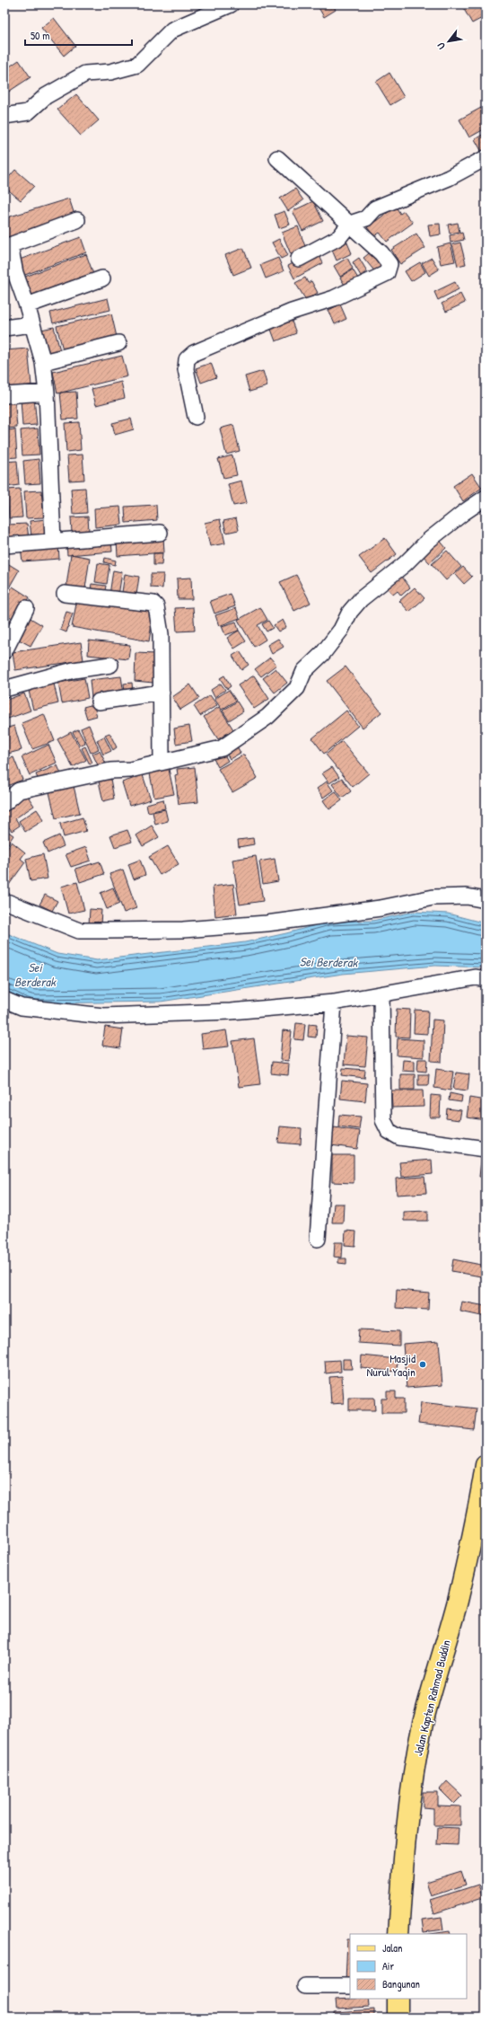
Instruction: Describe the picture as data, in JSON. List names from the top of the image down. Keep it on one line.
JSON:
{"streets":{"main road":["Jalan Kapten Rahmad Buddin"]},"water":["Sei Berderak"],"places":["Masjid Nurul Yaqin"],"legend":["Jalan","Air","Bangunan"],"scale_bar":"50 m","north":"bottom left"}
